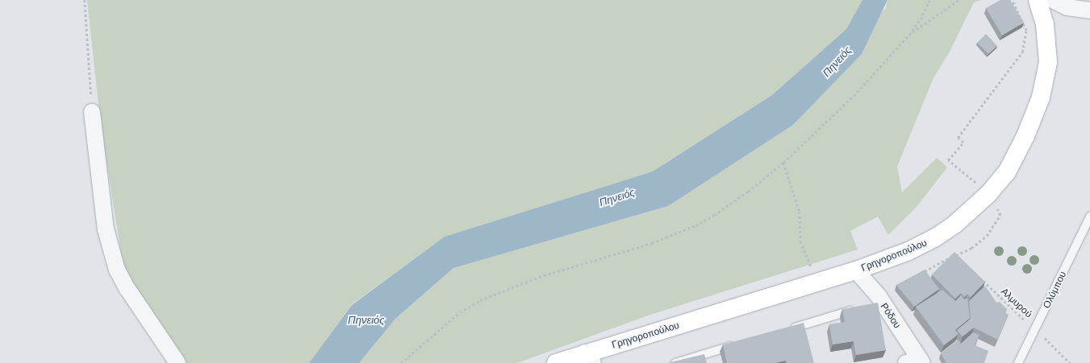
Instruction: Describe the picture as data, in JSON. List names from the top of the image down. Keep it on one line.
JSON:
{"streets":{"street":["Γρηγοροπούλου","Ρόδου"],"lane":["Ολύμπου"],"path":["Αλμυρού"]},"crossings":[["Γρηγοροπούλου","Ρόδου"],["Ολύμπου","Αλμυρού"]],"water":["Πηνειός"]}
